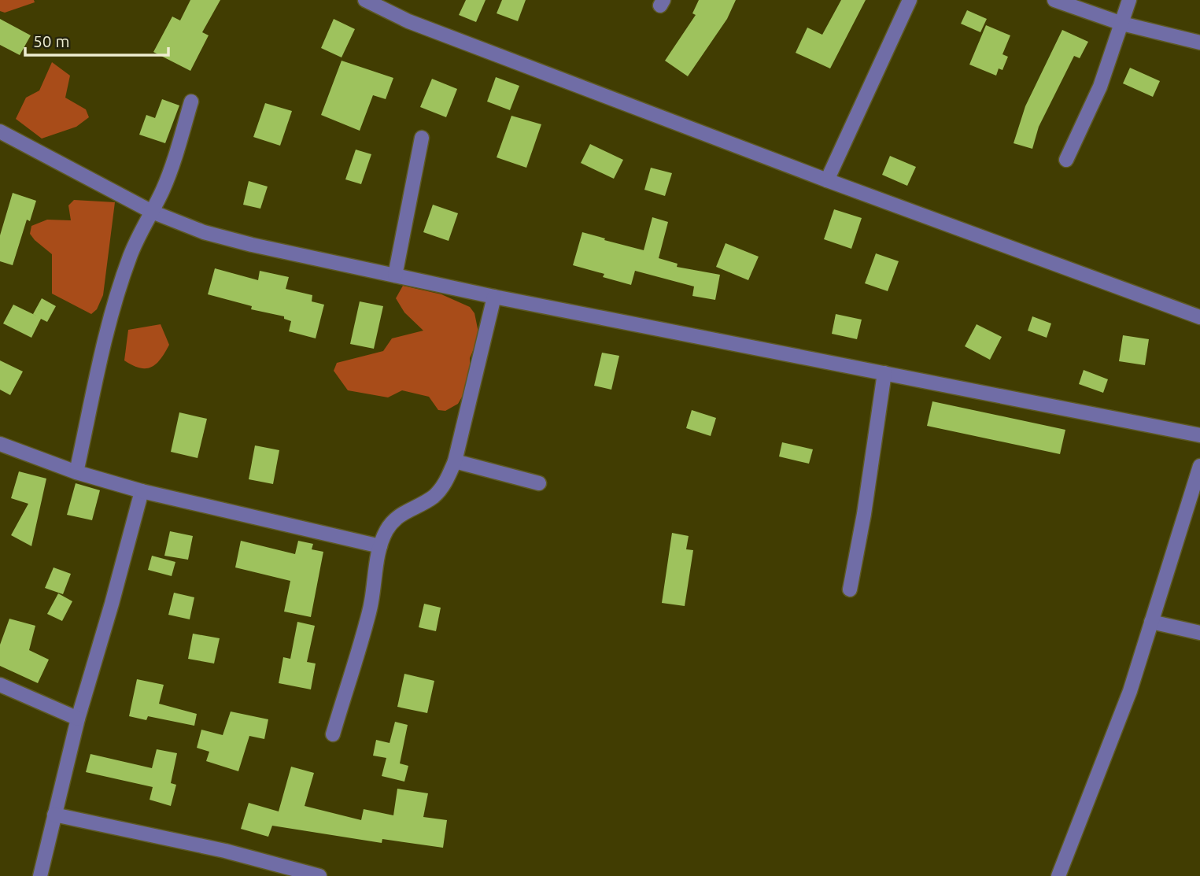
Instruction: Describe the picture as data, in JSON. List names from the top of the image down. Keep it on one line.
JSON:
{"scale_bar":"50 m"}
